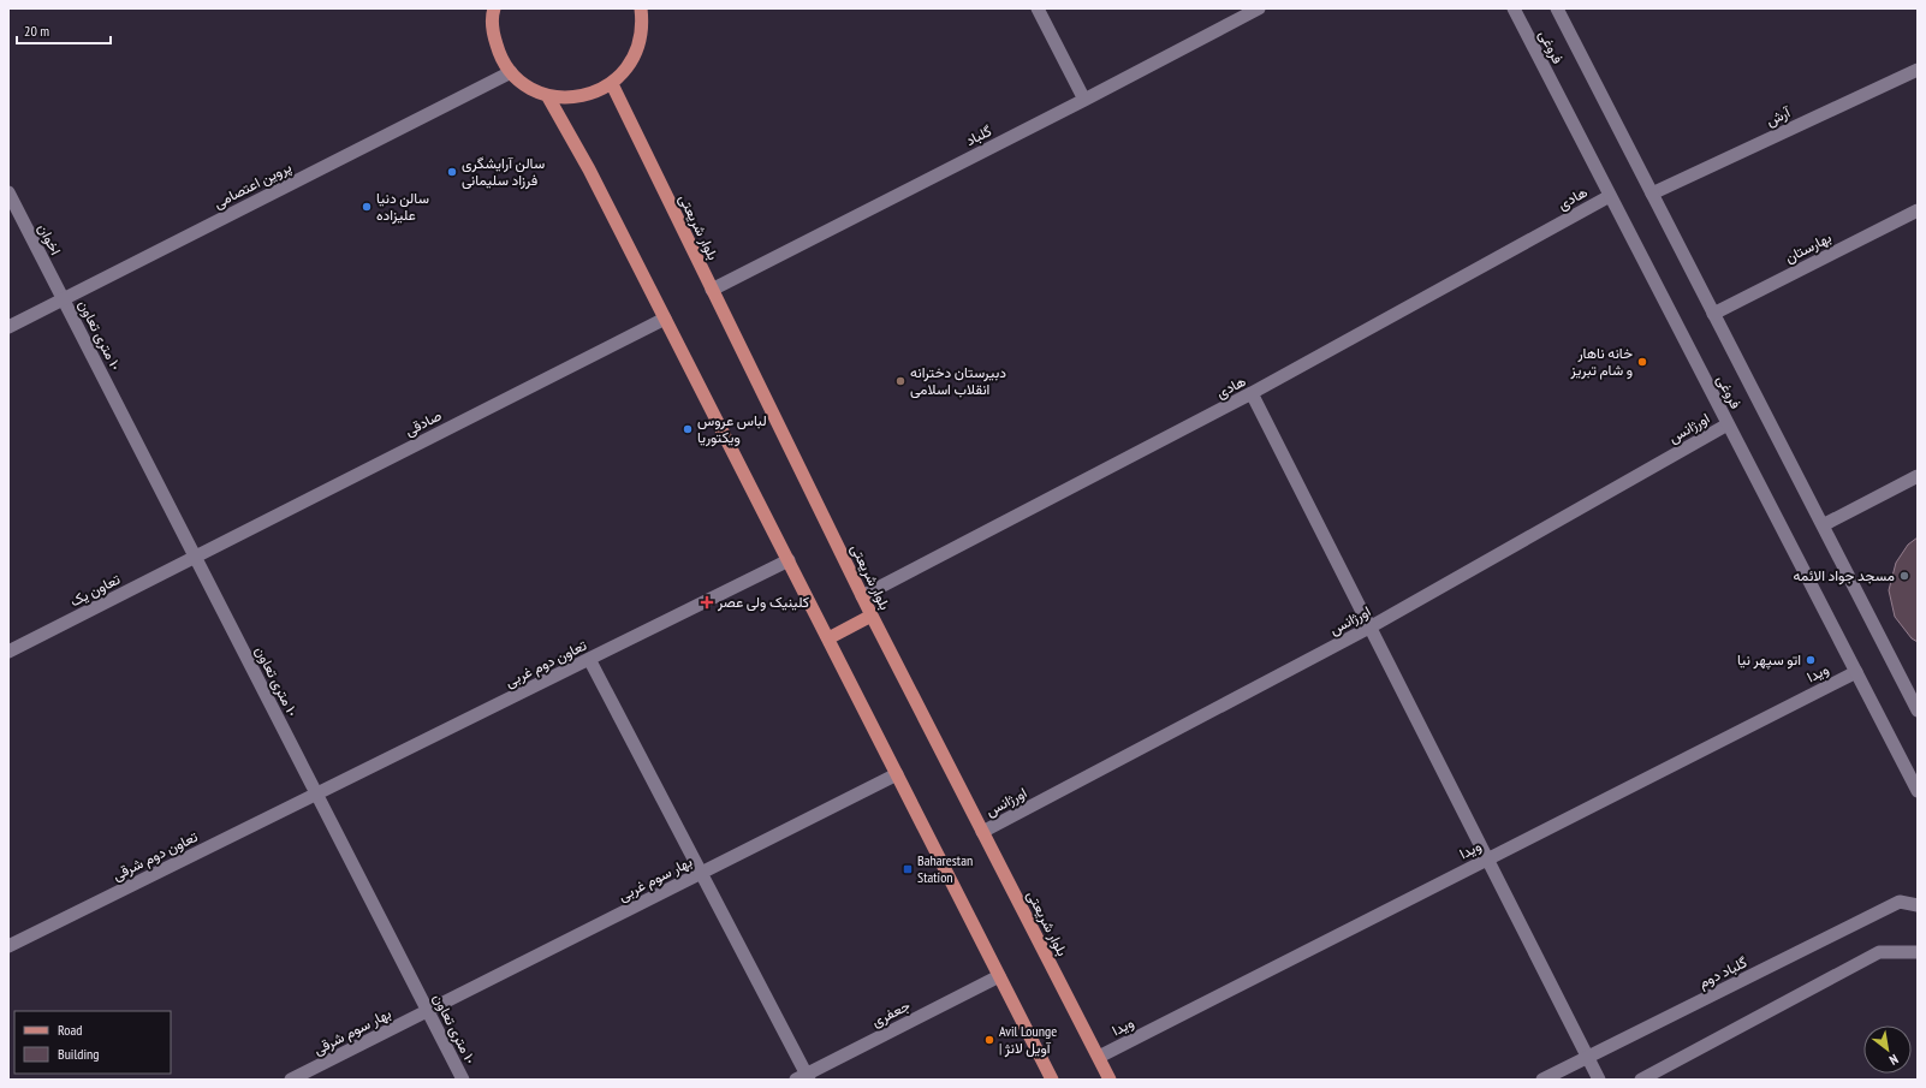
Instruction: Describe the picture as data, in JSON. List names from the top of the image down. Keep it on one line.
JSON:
{"streets":{"main road":["بلوار شریعتى"],"street":["فروغى","آرش","گلباد","پروین اعتصامى","هادی","اخوان","بهارستان","١٠ متری تعاون","صادقی","اورژانس","تعاون یک","تعاون دوم غربی","ویدا","تعاون دوم شرقی","بهار سوم غربی","گلباد دوم","جعفری","بهار سوم شرقی"]},"crossings":[["فروغى","آرش"],["فروغى","هادی"],["فروغى","بهارستان"],["فروغى","اورژانس"],["فروغى","ویدا"],["گلباد","بلوار شریعتى"],["پروین اعتصامى","اخوان"],["پروین اعتصامى","١٠ متری تعاون"],["هادی","بلوار شریعتى"],["بلوار شریعتى","اورژانس"],["بلوار شریعتى","ویدا"],["اخوان","١٠ متری تعاون"],["١٠ متری تعاون","صادقی"],["١٠ متری تعاون","تعاون یک"],["١٠ متری تعاون","تعاون دوم غربی"],["١٠ متری تعاون","تعاون دوم شرقی"],["١٠ متری تعاون","بهار سوم غربی"],["١٠ متری تعاون","بهار سوم شرقی"],["صادقی","تعاون یک"],["تعاون دوم غربی","تعاون دوم شرقی"],["بهار سوم غربی","بهار سوم شرقی"]],"places":{"other":["سالن آرایشگری فرزاد سلیمانی","سالن دنيا عليزاده","خانه ناهار و شام تبریز","دبیرستان دخترانه انقلاب اسلامی","لباس عروس ويكتوريا","مسجد جواد الائمه","اتو سپهر نیا","Avil Lounge | آویل لانژ"],"health":["کلینیک ولی عصر"],"transit":["Baharestan Station"]},"legend":["Road","Building"],"scale_bar":"20 m","north":"bottom right"}
